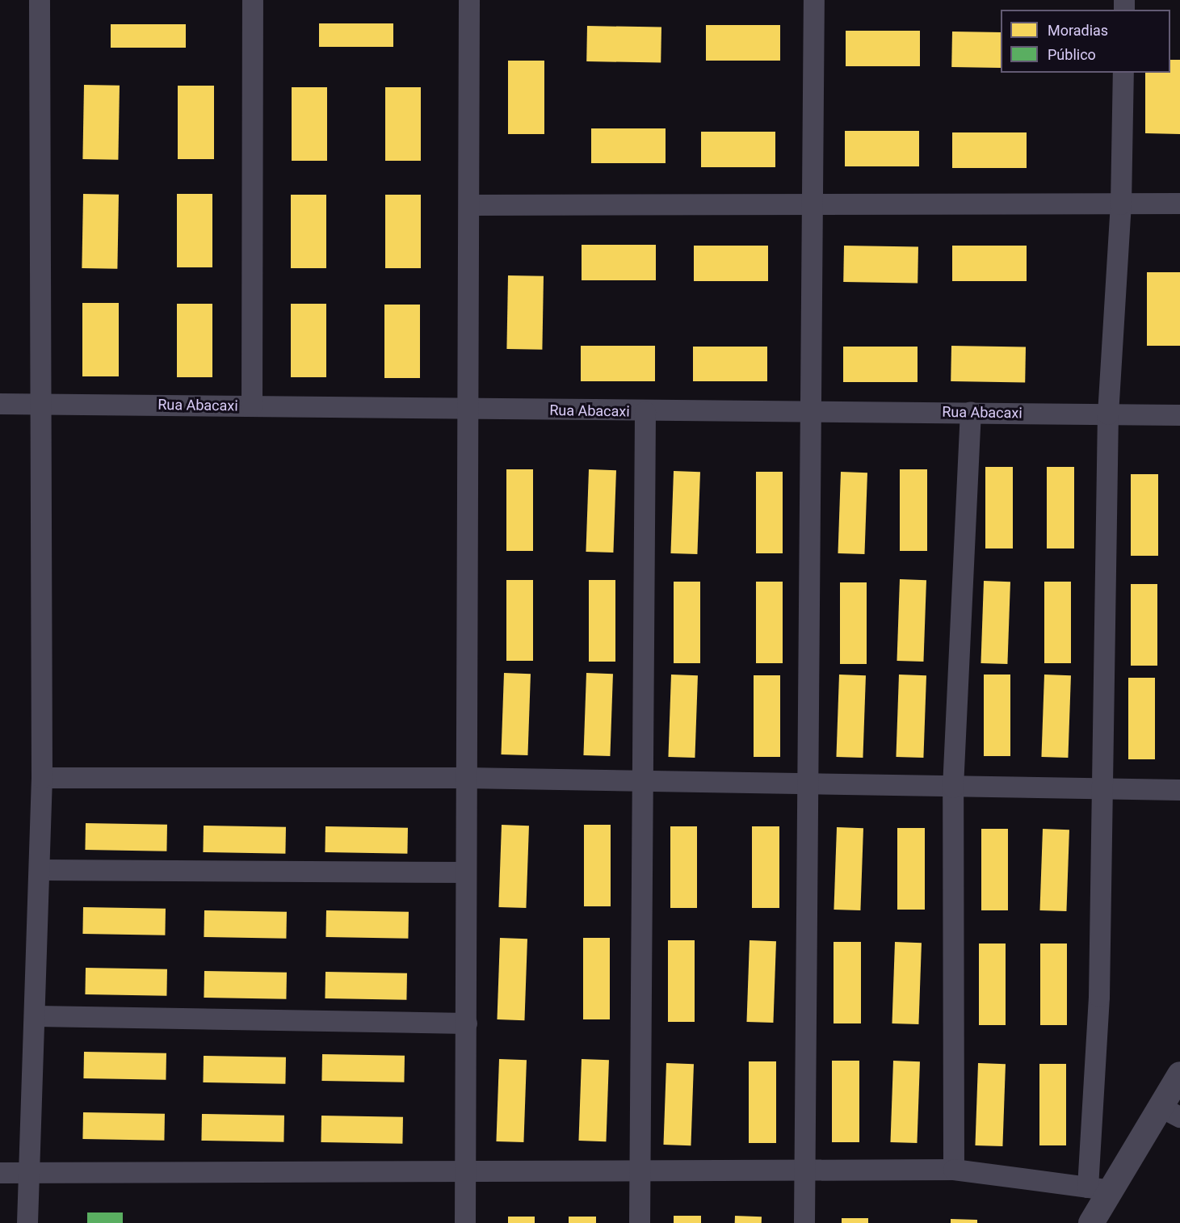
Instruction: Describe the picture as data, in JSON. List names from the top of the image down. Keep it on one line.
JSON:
{"streets":{"street":["Rua Abacaxi"]},"legend":["Moradias","Público"]}
